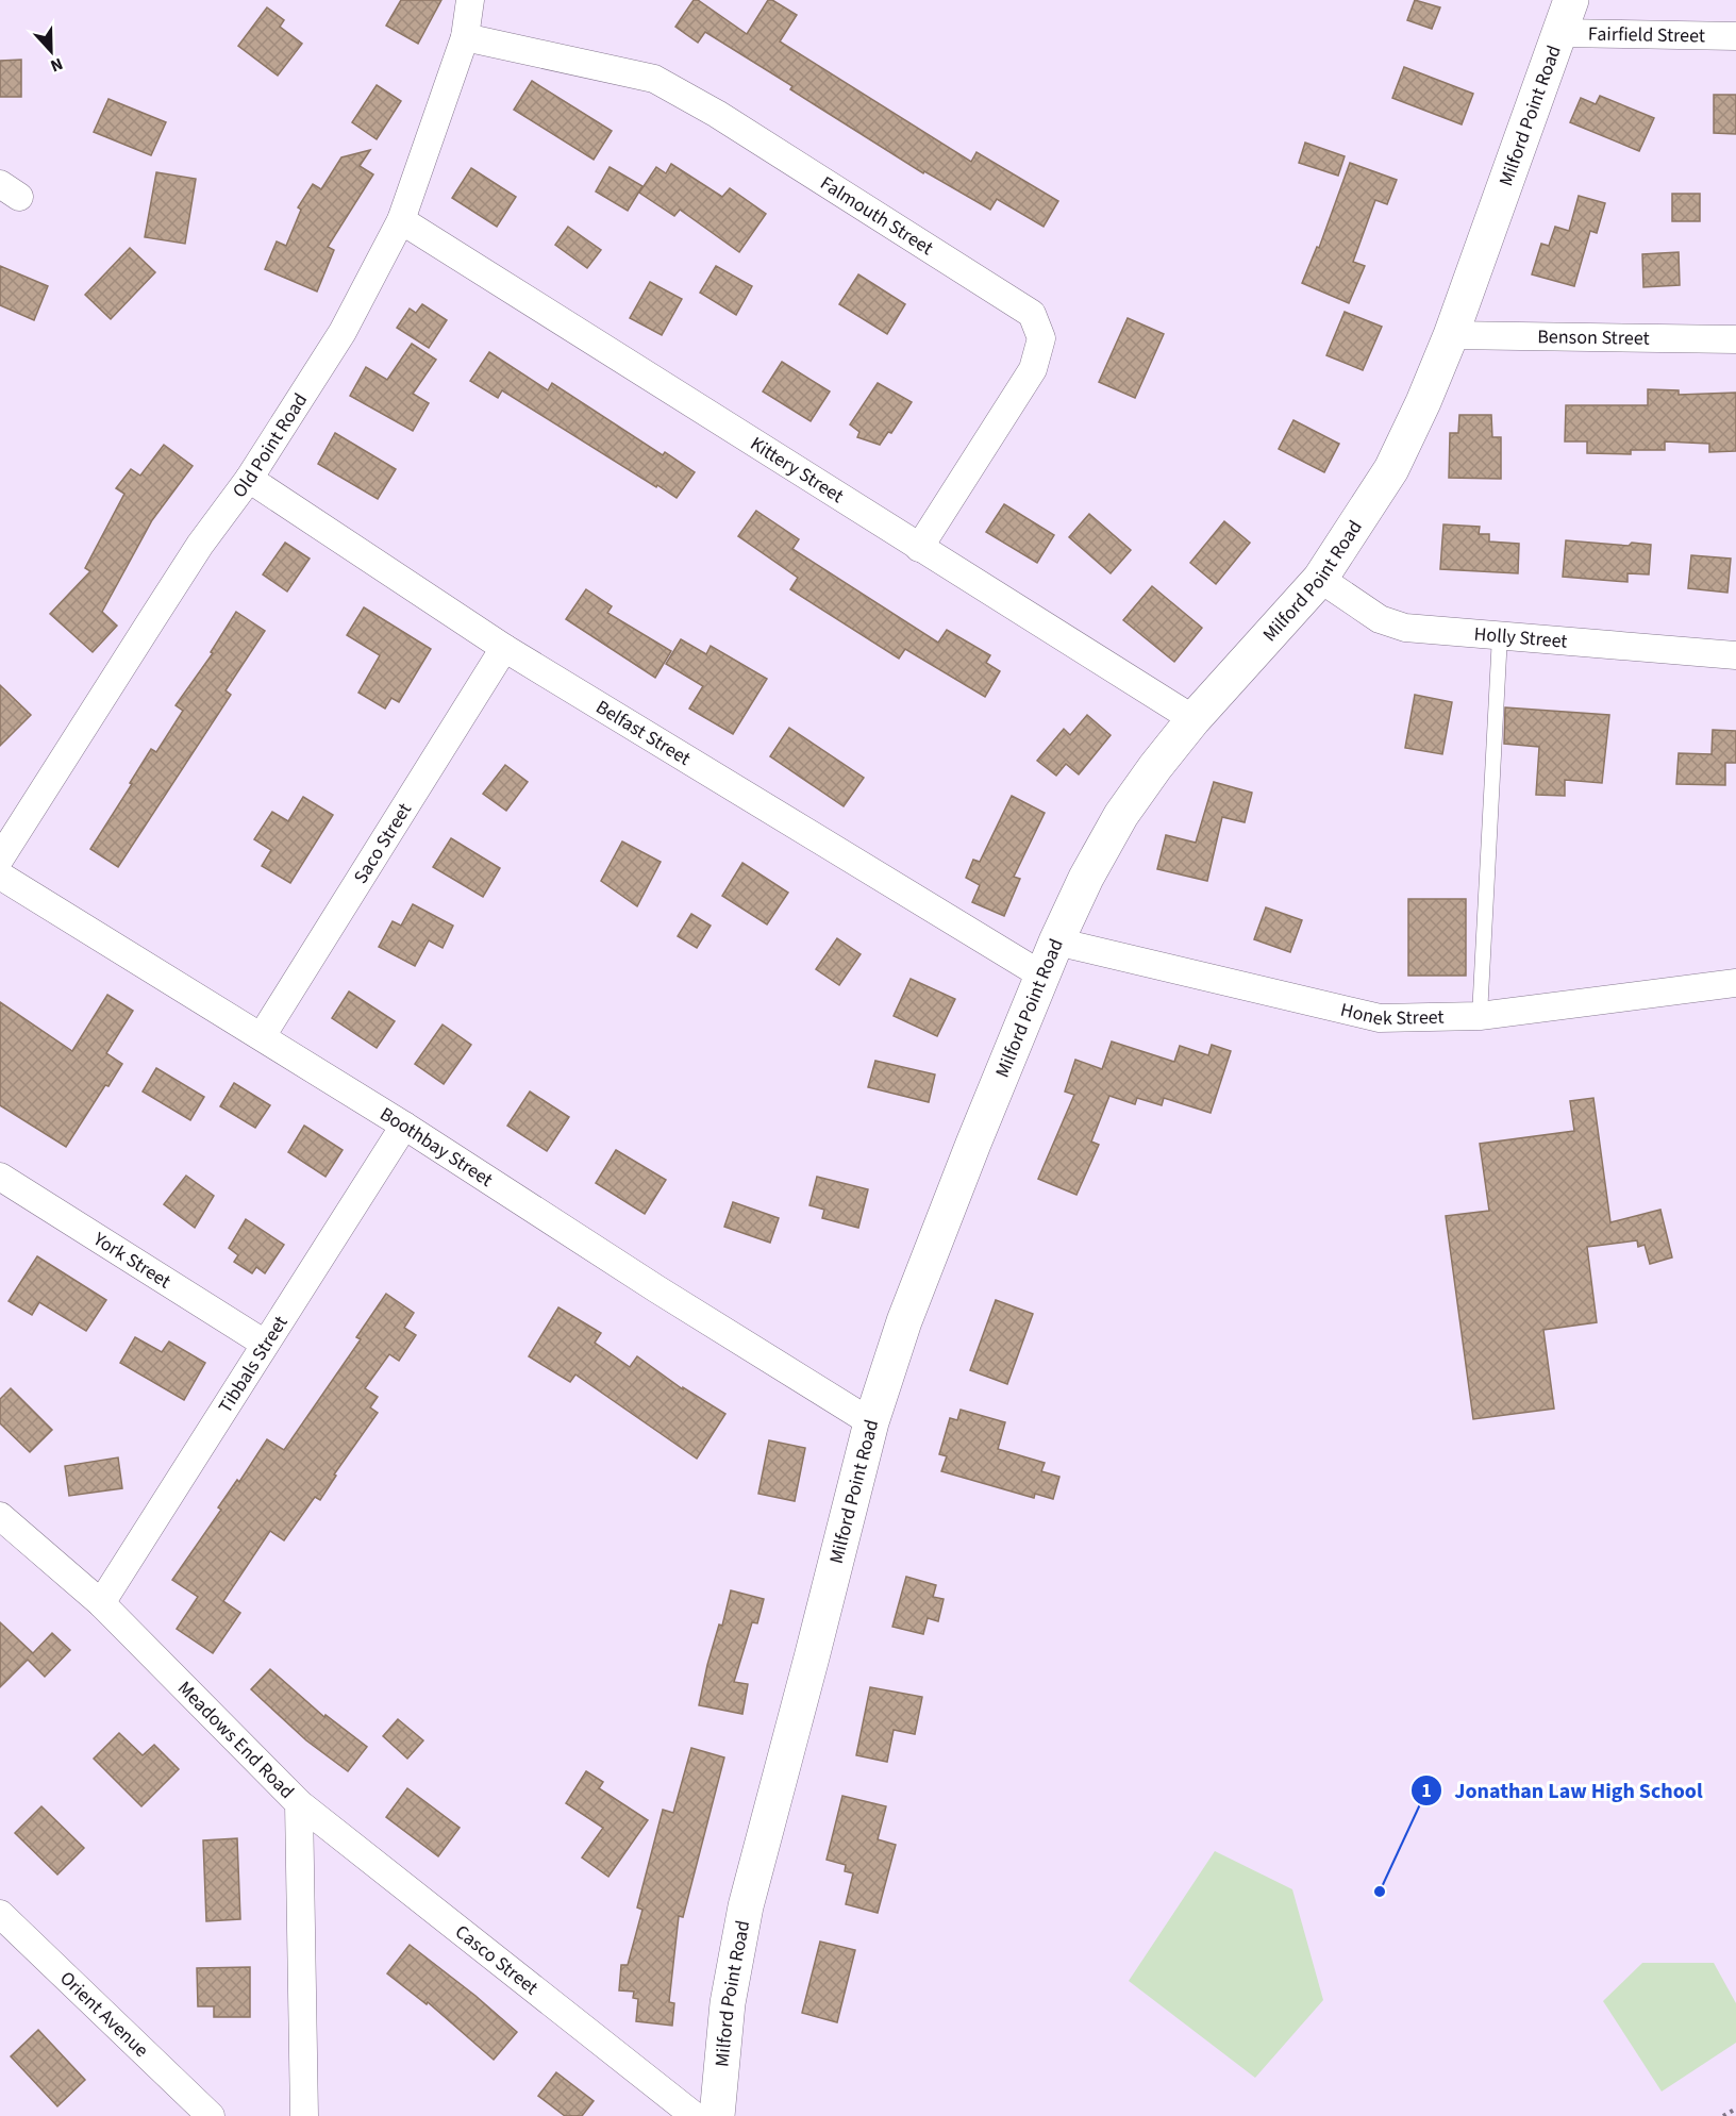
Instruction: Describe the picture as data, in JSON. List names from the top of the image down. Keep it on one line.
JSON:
{"streets":{"main road":["Milford Point Road"],"street":["Fairfield Street","Falmouth Street","Benson Street","Old Point Road","Kittery Street","Holly Street","Belfast Street","Saco Street","Honek Street","Boothbay Street","York Street","Tibbals Street","Meadows End Road","Casco Street","Orient Avenue"]},"crossings":[["Fairfield Street","Milford Point Road"],["Milford Point Road","Benson Street"],["Milford Point Road","Kittery Street"],["Milford Point Road","Holly Street"],["Milford Point Road","Belfast Street"],["Milford Point Road","Honek Street"],["Milford Point Road","Boothbay Street"],["Falmouth Street","Old Point Road"],["Falmouth Street","Kittery Street"],["Old Point Road","Kittery Street"],["Old Point Road","Belfast Street"],["Belfast Street","Saco Street"],["Saco Street","Boothbay Street"],["Boothbay Street","Tibbals Street"],["York Street","Tibbals Street"],["Tibbals Street","Meadows End Road"],["Meadows End Road","Casco Street"]],"places":["Jonathan Law High School"],"north":"bottom"}
